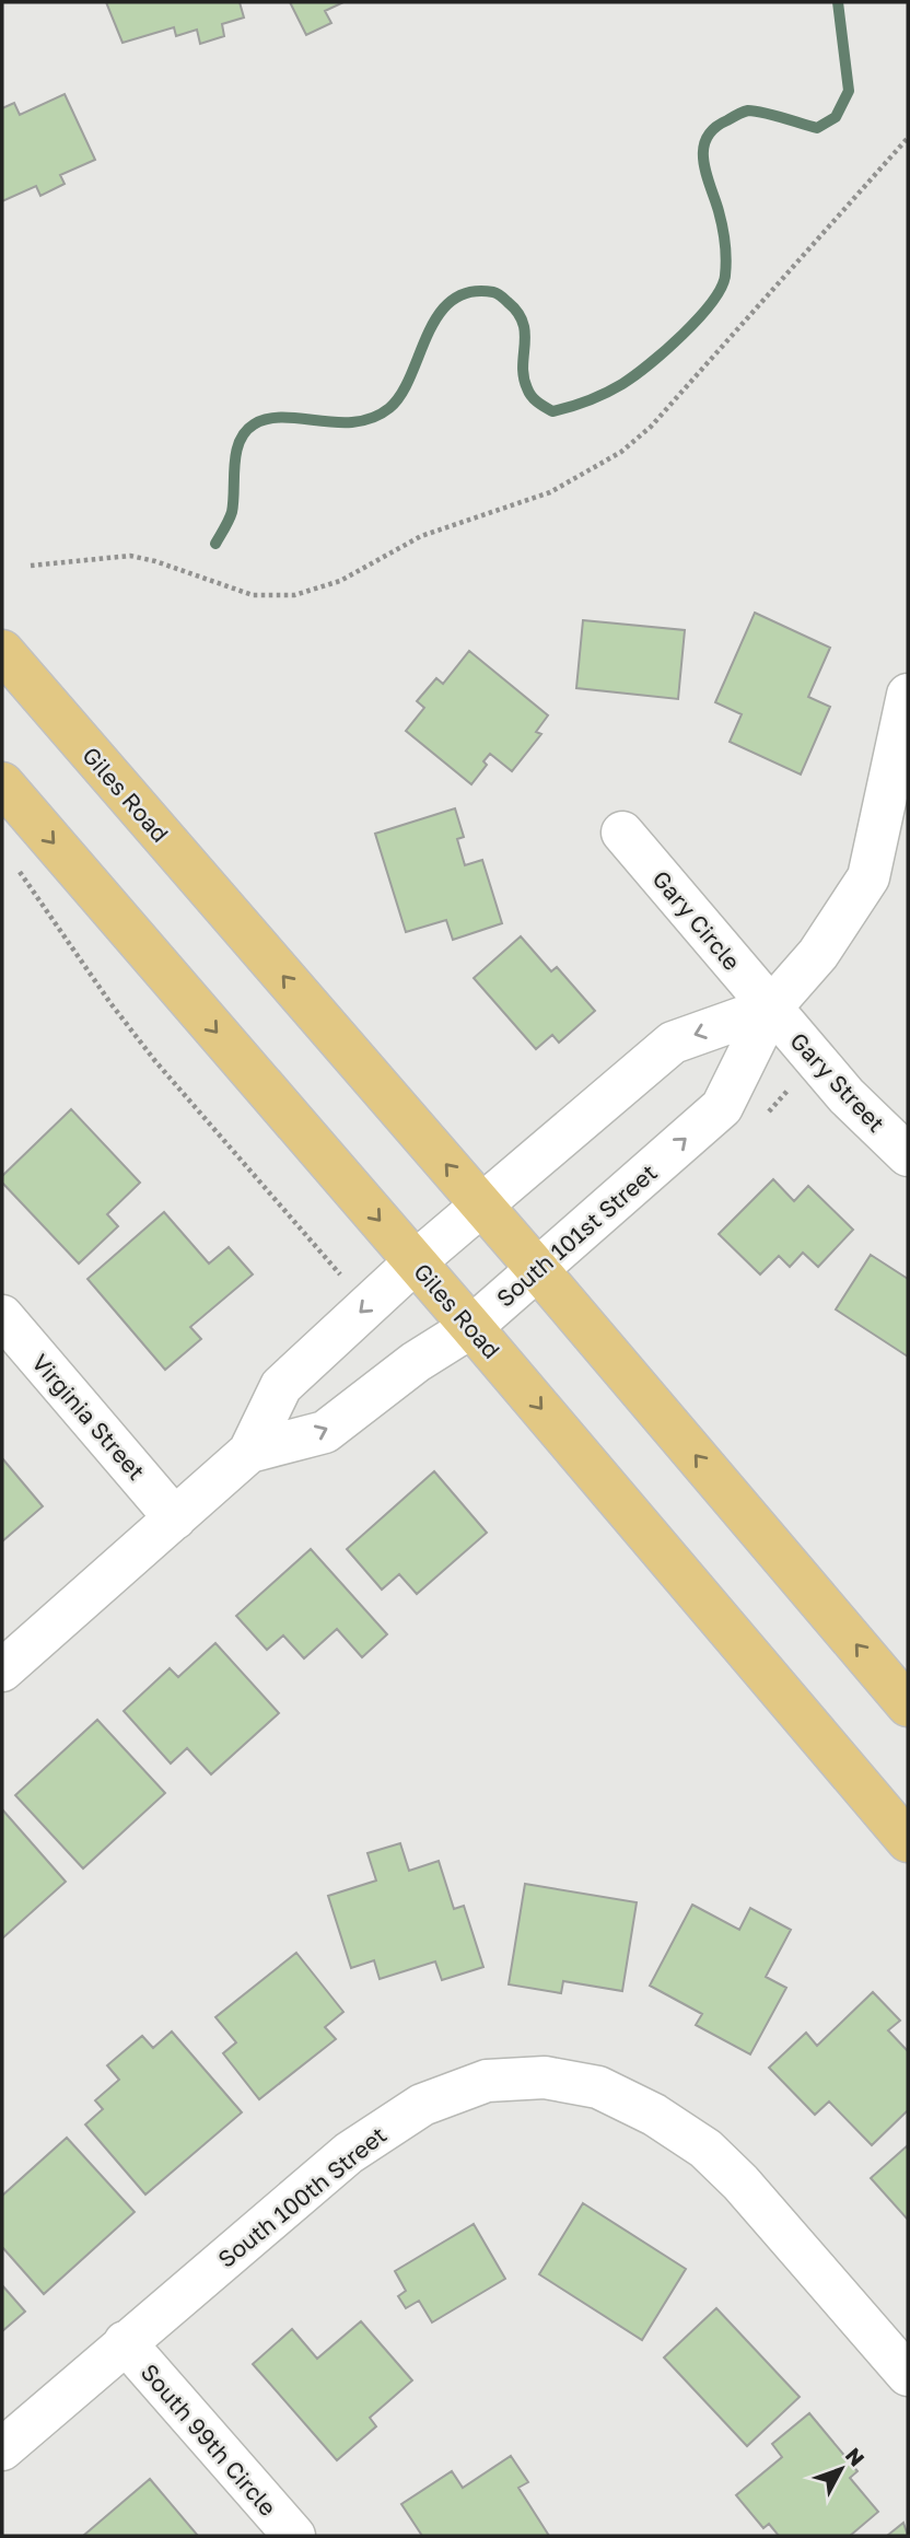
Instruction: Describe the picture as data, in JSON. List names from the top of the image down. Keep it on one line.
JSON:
{"streets":{"main road":["Giles Road"],"street":["Gary Circle","Gary Street","South 101st Street","Virginia Street","South 100th Street","South 99th Circle"]},"crossings":[["Giles Road","South 101st Street"],["Gary Circle","Gary Street"],["Gary Circle","South 101st Street"],["Gary Street","South 101st Street"],["South 101st Street","Virginia Street"],["South 100th Street","South 99th Circle"]],"north":"top right"}
